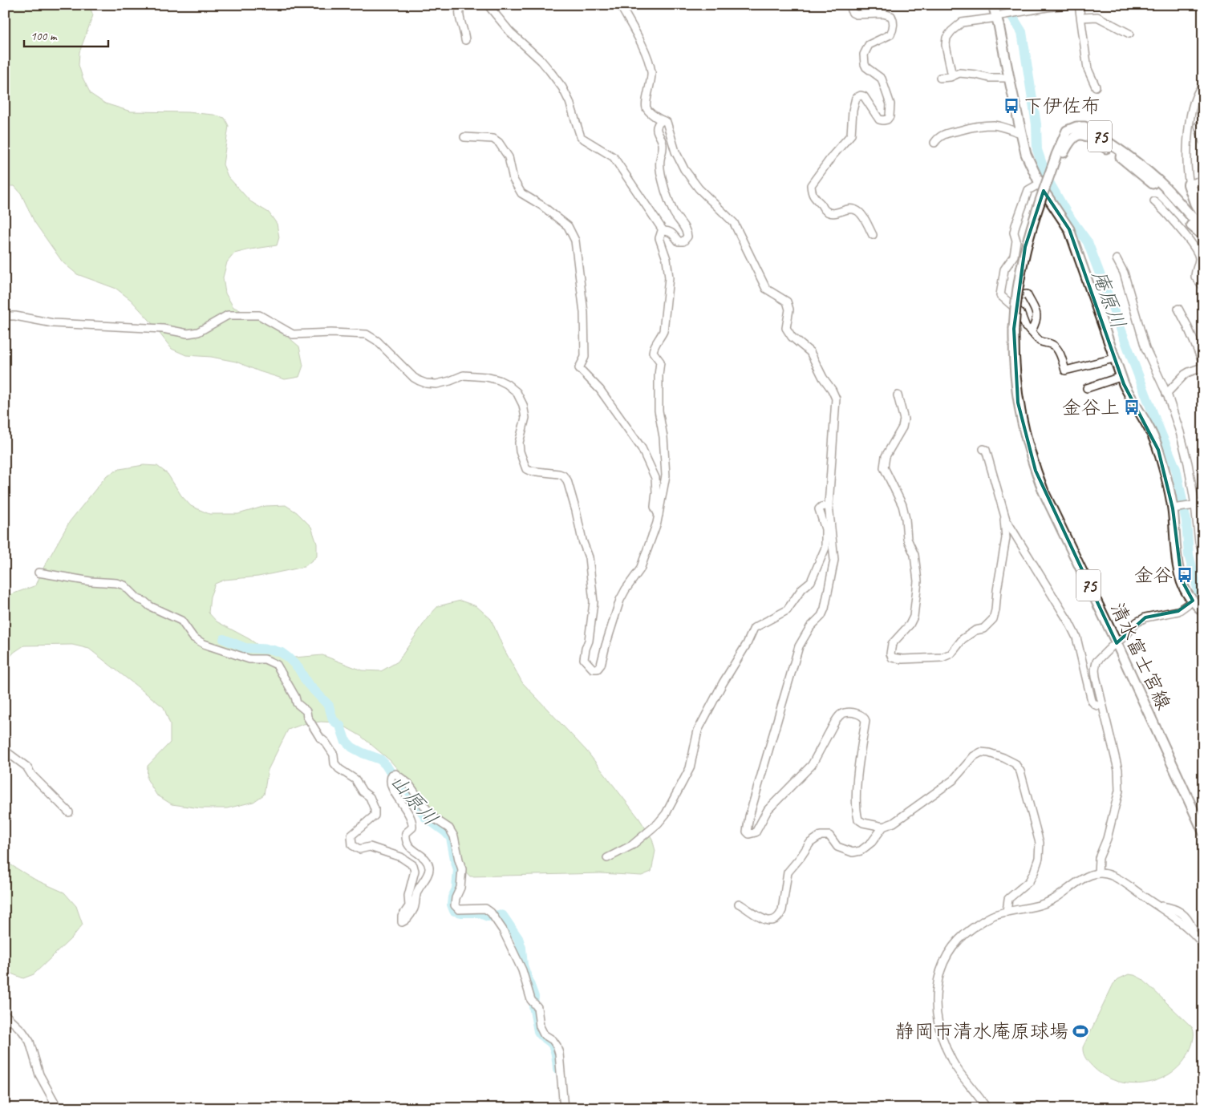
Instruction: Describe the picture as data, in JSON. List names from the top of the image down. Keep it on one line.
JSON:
{"streets":{"main road":["75","清水富士宮線"]},"water":["庵原川","山原川"],"places":{"bus stop":["下伊佐布","金谷上","金谷"],"sports":["静岡市清水庵原球場"]},"scale_bar":"100 m"}
